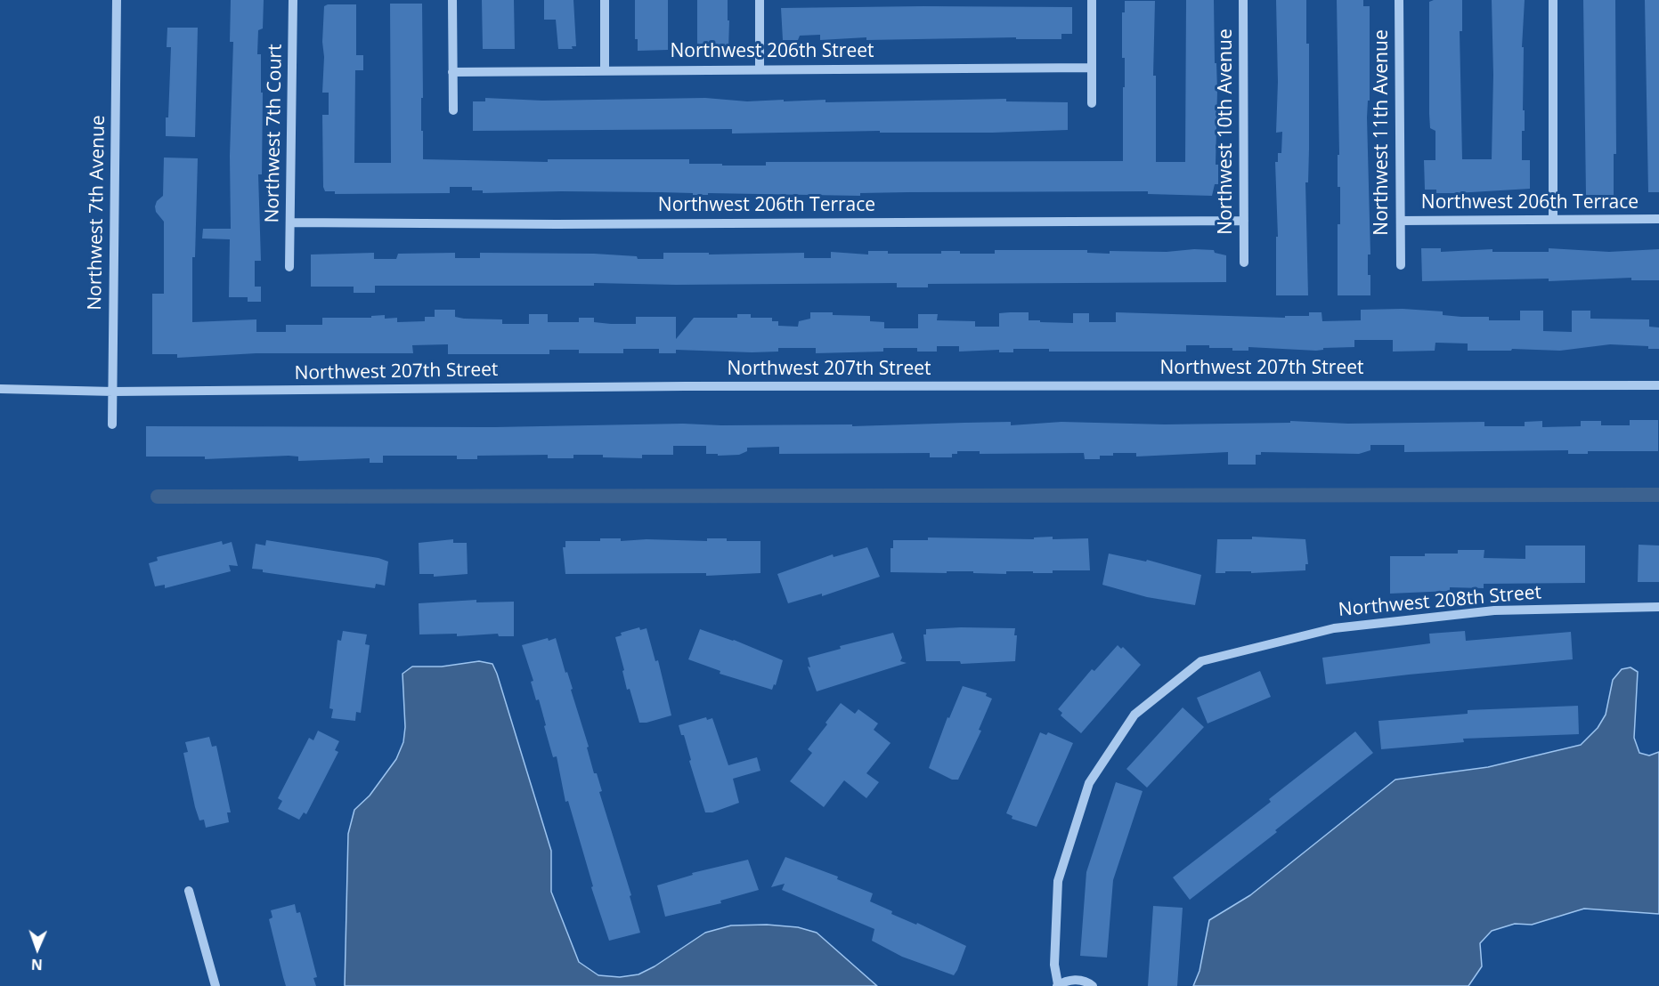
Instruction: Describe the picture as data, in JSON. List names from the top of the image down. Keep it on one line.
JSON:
{"streets":{"street":["Northwest 206th Street","Northwest 10th Avenue","Northwest 11th Avenue","Northwest 7th Court","Northwest 206th Terrace","Northwest 7th Avenue","Northwest 207th Street","Northwest 208th Street"]},"crossings":[["Northwest 10th Avenue","Northwest 206th Terrace"],["Northwest 11th Avenue","Northwest 206th Terrace"],["Northwest 7th Court","Northwest 206th Terrace"],["Northwest 7th Avenue","Northwest 207th Street"]],"north":"bottom"}
